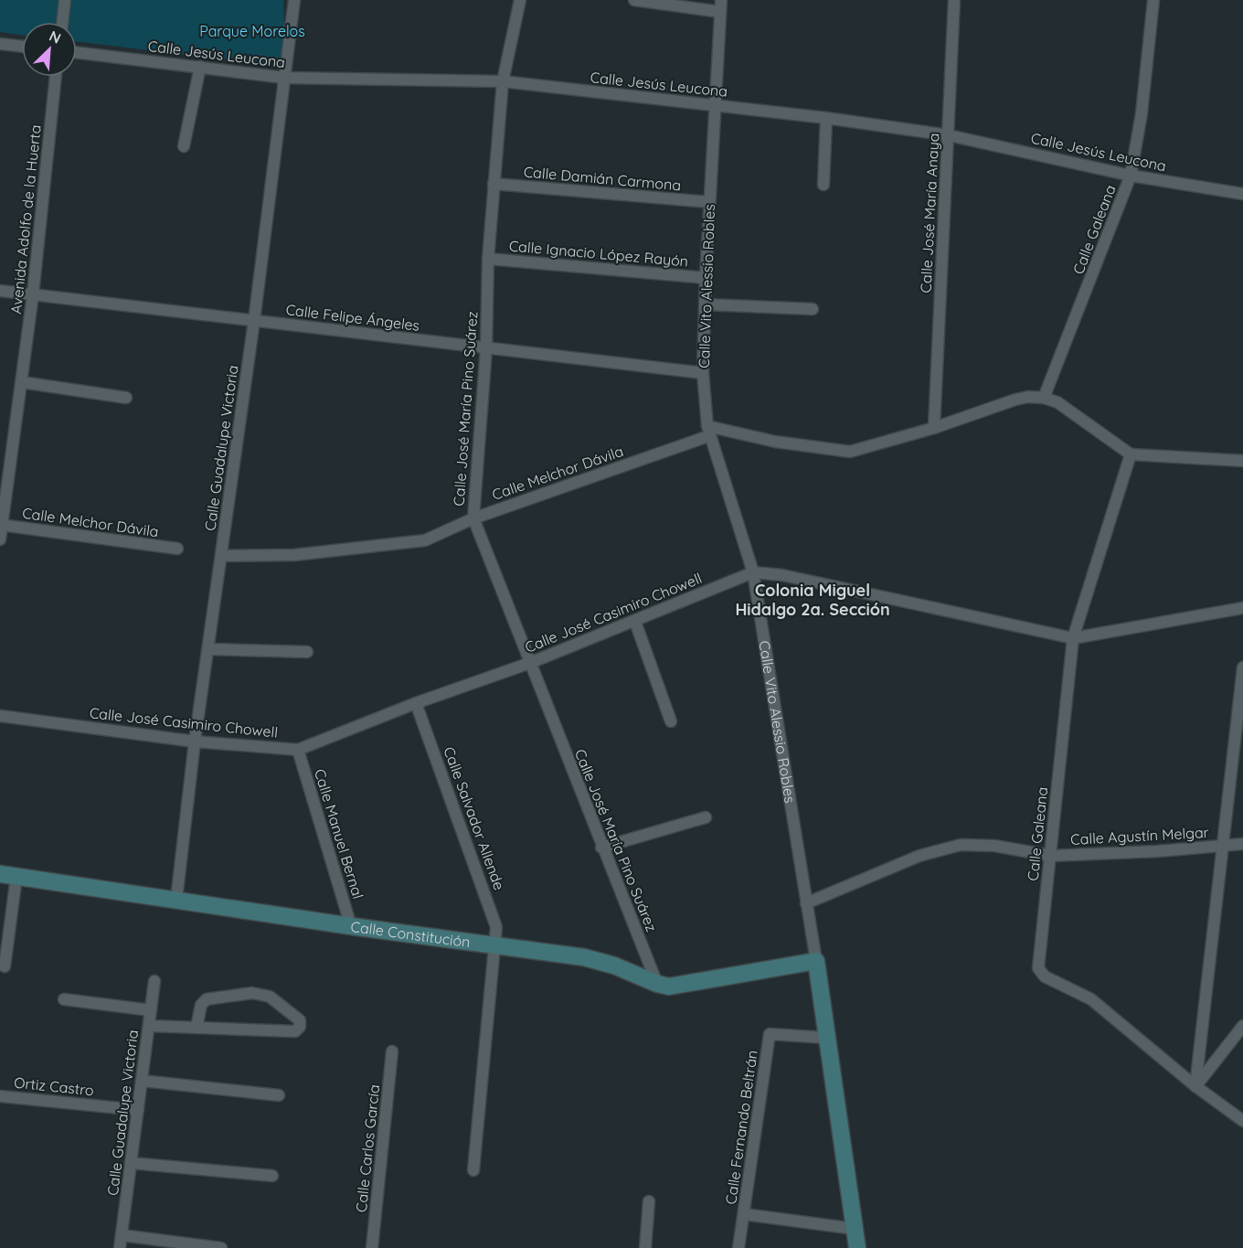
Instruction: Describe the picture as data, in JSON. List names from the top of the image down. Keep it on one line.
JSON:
{"streets":{"street":["Calle Jesús Leucona","Calle Damián Carmona","Calle José María Anaya","Avenida Adolfo de la Huerta","Calle Galeana","Calle Ignacio López Rayón","Calle Vito Alessio Robles","Calle Felipe Ángeles","Calle José María Pino Suárez","Calle Guadalupe Victoria","Calle Melchor Dávila","Calle José Casimiro Chowell","Calle Salvador Allende","Calle Manuel Bernal","Calle Agustín Melgar","Calle Constitución","Ortiz Castro","Calle Fernando Beltrán","Calle Carlos García"]},"crossings":[["Calle Jesús Leucona","Calle José María Anaya"],["Calle Jesús Leucona","Calle Galeana"],["Calle Jesús Leucona","Calle Vito Alessio Robles"],["Calle Jesús Leucona","Calle José María Pino Suárez"],["Calle Jesús Leucona","Calle Guadalupe Victoria"],["Calle Damián Carmona","Calle Vito Alessio Robles"],["Calle Damián Carmona","Calle José María Pino Suárez"],["Avenida Adolfo de la Huerta","Calle Felipe Ángeles"],["Avenida Adolfo de la Huerta","Calle Melchor Dávila"],["Calle Galeana","Calle José Casimiro Chowell"],["Calle Galeana","Calle Agustín Melgar"],["Calle Ignacio López Rayón","Calle Vito Alessio Robles"],["Calle Ignacio López Rayón","Calle José María Pino Suárez"],["Calle Vito Alessio Robles","Calle Felipe Ángeles"],["Calle Vito Alessio Robles","Calle Melchor Dávila"],["Calle Vito Alessio Robles","Calle José Casimiro Chowell"],["Calle Vito Alessio Robles","Calle Agustín Melgar"],["Calle Vito Alessio Robles","Calle Constitución"],["Calle Vito Alessio Robles","Calle Fernando Beltrán"],["Calle Felipe Ángeles","Calle José María Pino Suárez"],["Calle Felipe Ángeles","Calle Guadalupe Victoria"],["Calle José María Pino Suárez","Calle Melchor Dávila"],["Calle José María Pino Suárez","Calle José Casimiro Chowell"],["Calle José María Pino Suárez","Calle Constitución"],["Calle Guadalupe Victoria","Calle Melchor Dávila"],["Calle Guadalupe Victoria","Calle José Casimiro Chowell"],["Calle Guadalupe Victoria","Calle Constitución"],["Calle Guadalupe Victoria","Ortiz Castro"],["Calle José Casimiro Chowell","Calle Salvador Allende"],["Calle José Casimiro Chowell","Calle Manuel Bernal"],["Calle Salvador Allende","Calle Constitución"],["Calle Manuel Bernal","Calle Constitución"]],"districts":["Colonia Miguel Hidalgo 2a. Sección"],"parks":["Parque Morelos"],"north":"top right"}
